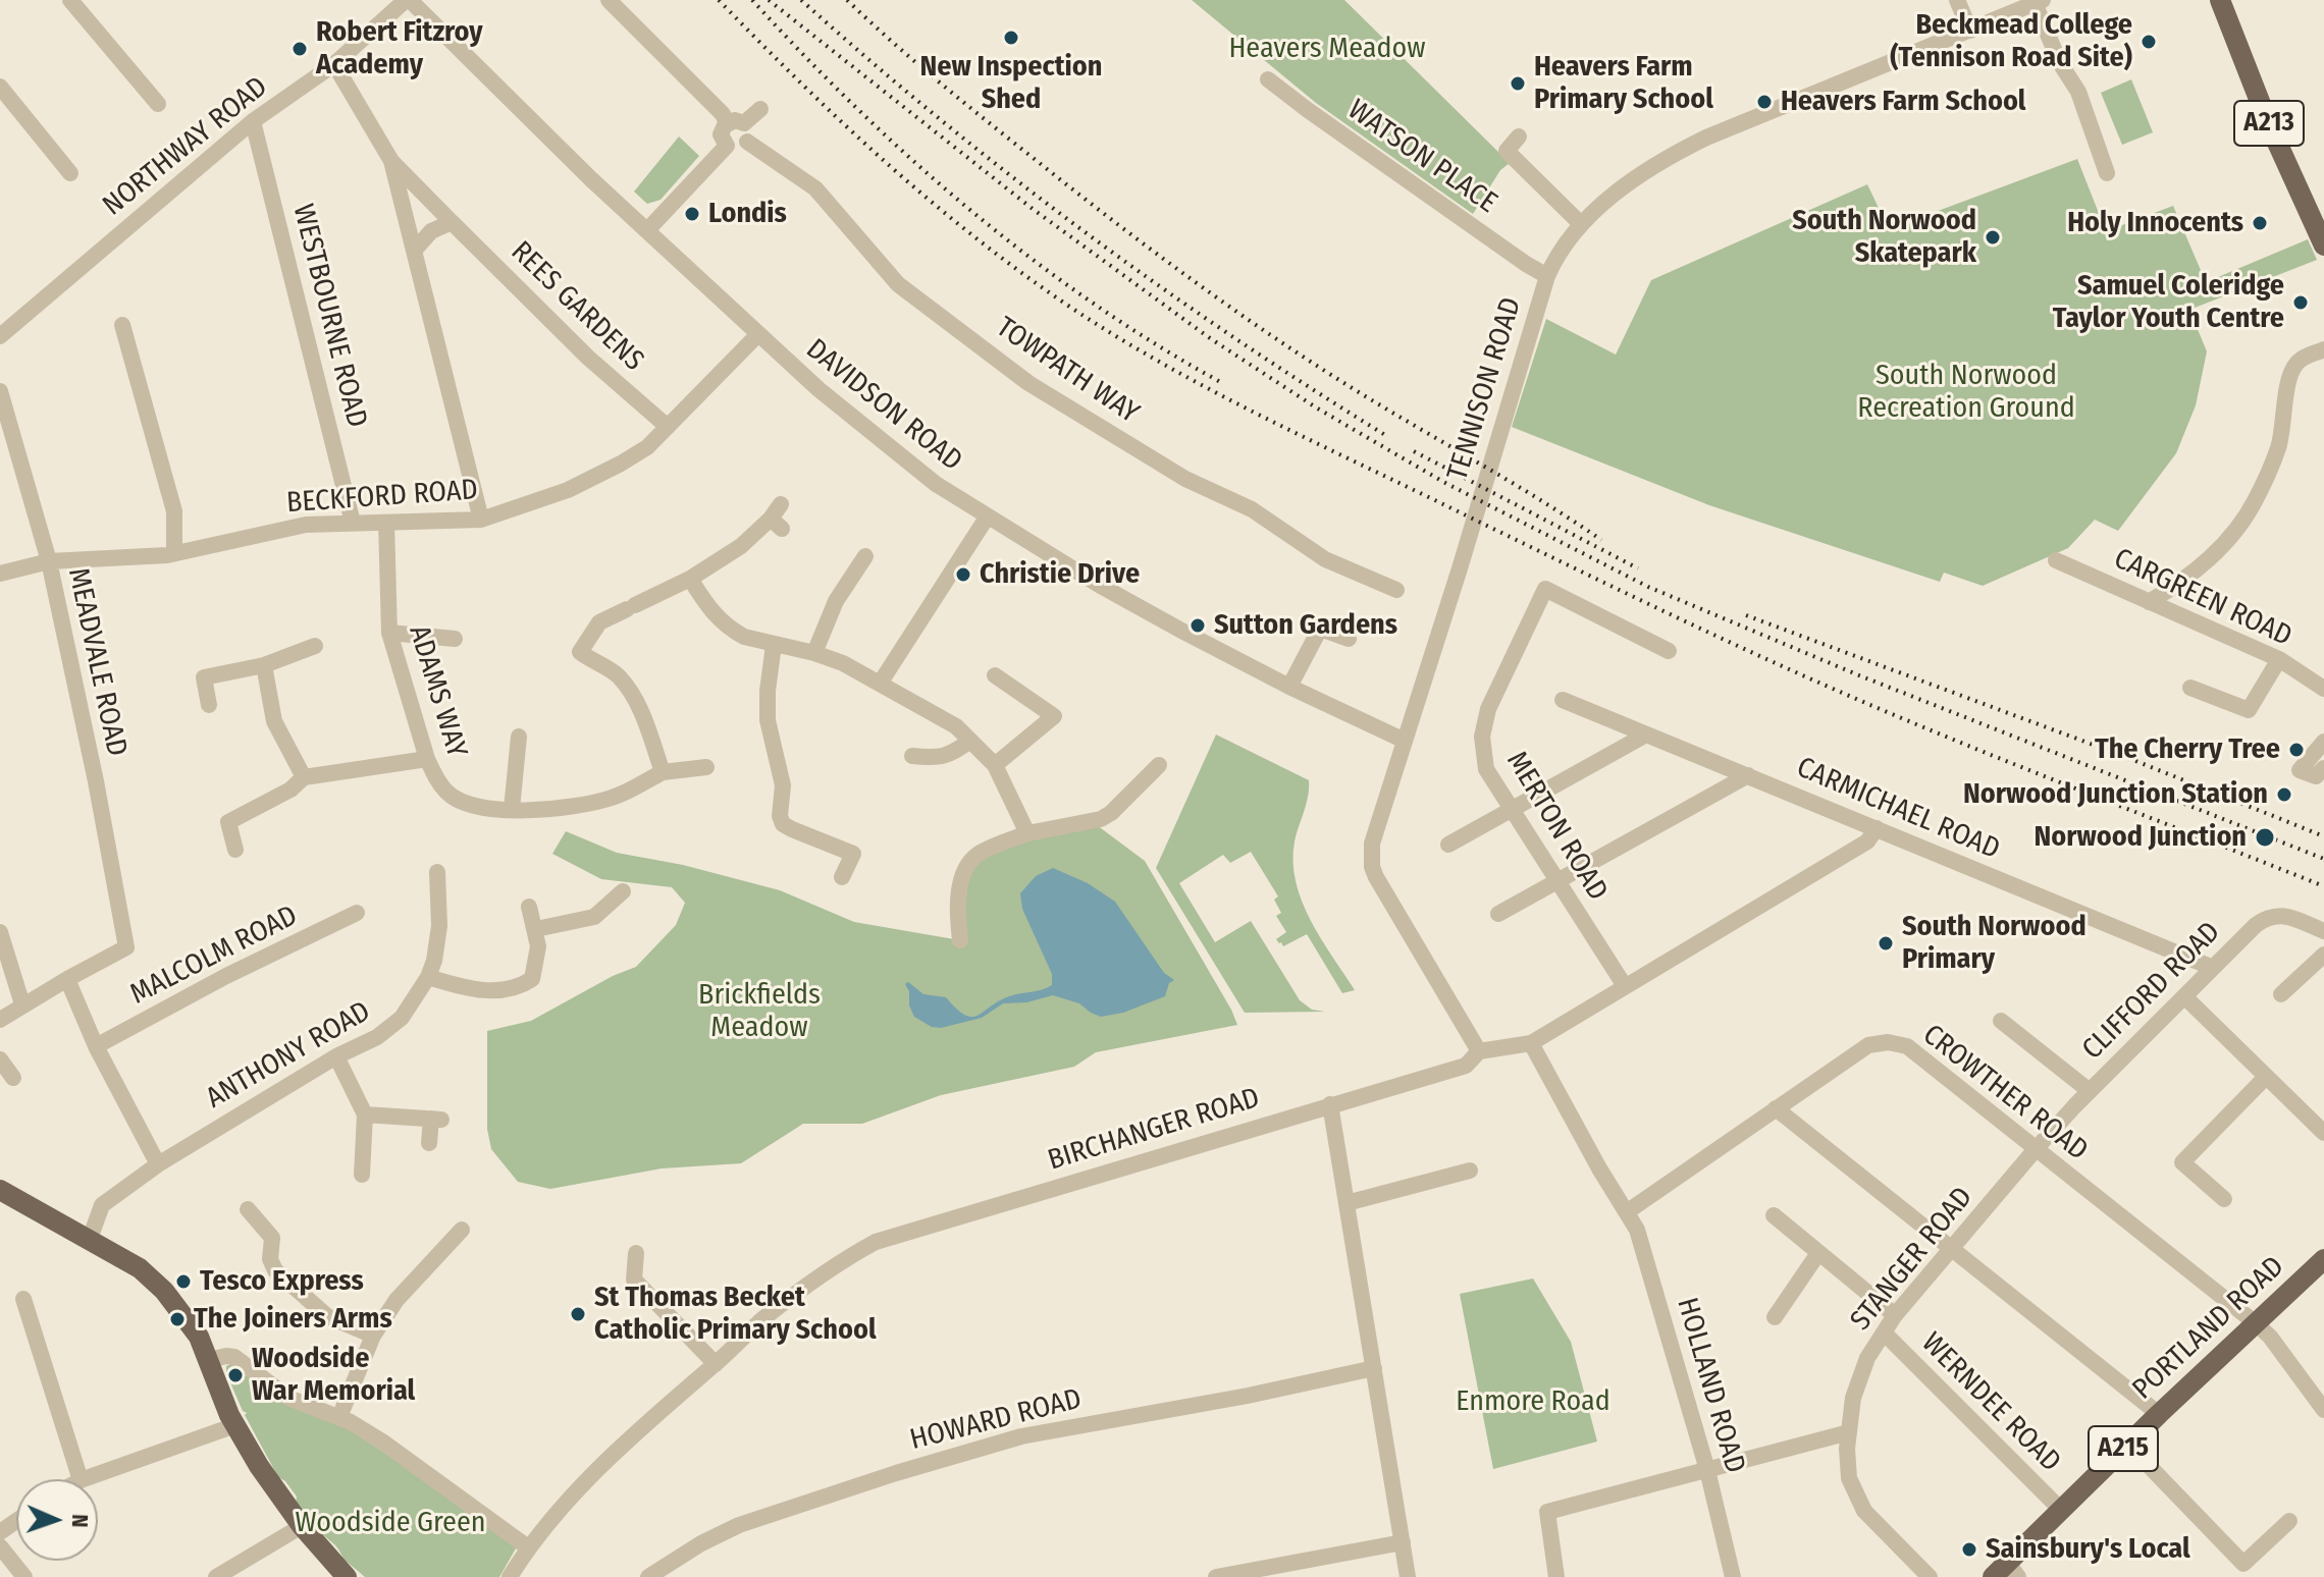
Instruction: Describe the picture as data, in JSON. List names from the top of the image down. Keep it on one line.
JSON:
{"streets":{"main road":["A213","PORTLAND ROAD","A215"],"street":["NORTHWAY ROAD","WATSON PLACE","REES GARDENS","WESTBOURNE ROAD","TOWPATH WAY","TENNISON ROAD","DAVIDSON ROAD","BECKFORD ROAD","CARGREEN ROAD","MEADVALE ROAD","ADAMS WAY","CARMICHAEL ROAD","MERTON ROAD","MALCOLM ROAD","CLIFFORD ROAD","ANTHONY ROAD","CROWTHER ROAD","BIRCHANGER ROAD","STANGER ROAD","HOLLAND ROAD","WERNDEE ROAD","HOWARD ROAD"]},"crossings":[["NORTHWAY ROAD","REES GARDENS"],["NORTHWAY ROAD","WESTBOURNE ROAD"],["NORTHWAY ROAD","DAVIDSON ROAD"],["WATSON PLACE","TENNISON ROAD"],["REES GARDENS","BECKFORD ROAD"],["WESTBOURNE ROAD","BECKFORD ROAD"],["TENNISON ROAD","DAVIDSON ROAD"],["TENNISON ROAD","BIRCHANGER ROAD"],["DAVIDSON ROAD","BECKFORD ROAD"],["BECKFORD ROAD","MEADVALE ROAD"],["BECKFORD ROAD","ADAMS WAY"],["CARMICHAEL ROAD","CLIFFORD ROAD"],["CARMICHAEL ROAD","BIRCHANGER ROAD"],["MERTON ROAD","BIRCHANGER ROAD"],["CLIFFORD ROAD","CROWTHER ROAD"],["CLIFFORD ROAD","STANGER ROAD"],["CROWTHER ROAD","STANGER ROAD"],["CROWTHER ROAD","PORTLAND ROAD"],["CROWTHER ROAD","HOLLAND ROAD"],["BIRCHANGER ROAD","HOLLAND ROAD"],["STANGER ROAD","WERNDEE ROAD"],["PORTLAND ROAD","WERNDEE ROAD"]],"parks":["Heavers Meadow","South Norwood Recreation Ground","Brickfields Meadow","Enmore Road","Woodside Green"],"places":["New Inspection Shed","Beckmead College (Tennison Road Site)","Robert Fitzroy Academy","Heavers Farm Primary School","Heavers Farm School","Londis","Holy Innocents","South Norwood Skatepark","Samuel Coleridge Taylor Youth Centre","Christie Drive","Sutton Gardens","The Cherry Tree","Norwood Junction Station","Norwood Junction","South Norwood Primary","Tesco Express","St Thomas Becket Catholic Primary School","The Joiners Arms","Woodside War Memorial","Sainsbury's Local"],"north":"right"}
